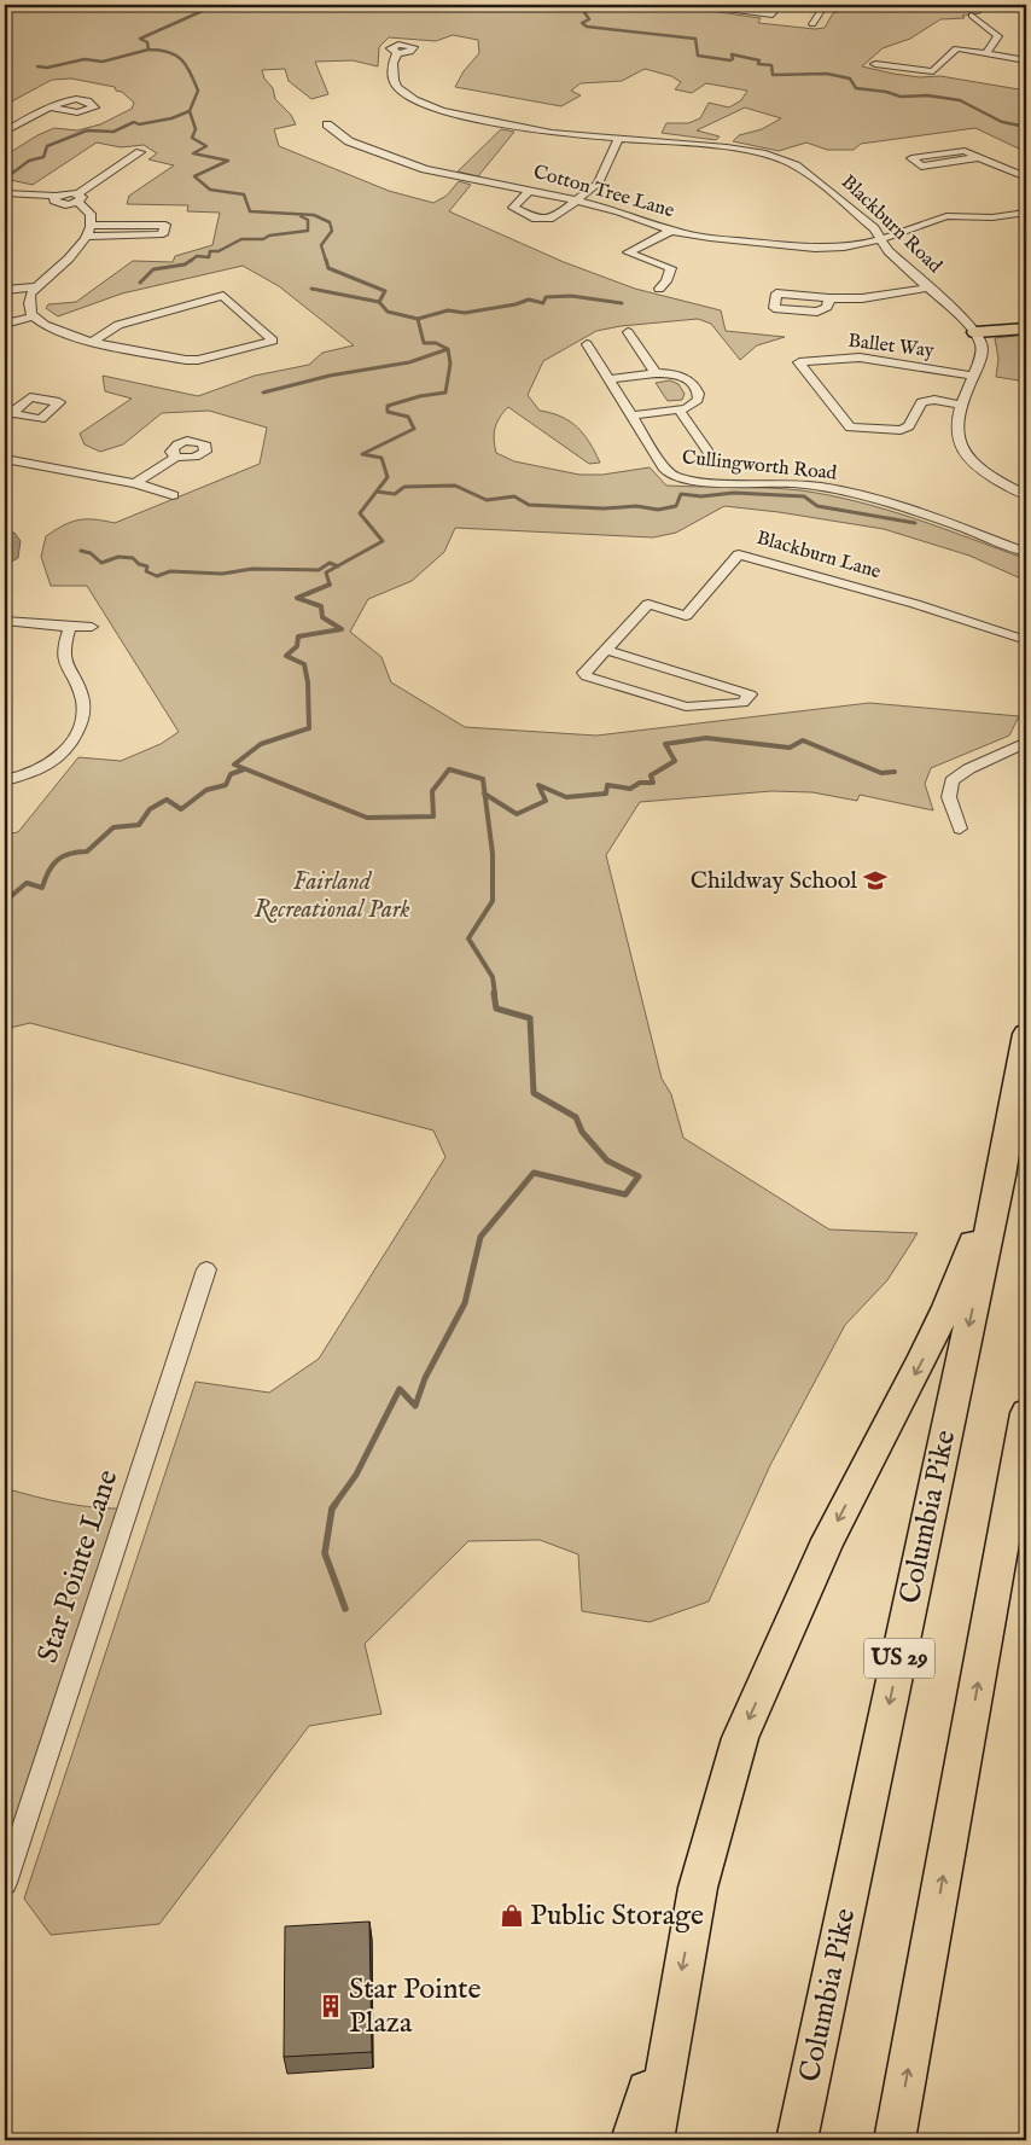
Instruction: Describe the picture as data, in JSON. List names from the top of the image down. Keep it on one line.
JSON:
{"streets":{"highway":["Columbia Pike","US 29"],"street":["Cotton Tree Lane","Blackburn Road","Ballet Way","Cullingworth Road","Blackburn Lane","Star Pointe Lane"]},"crossings":[["Cotton Tree Lane","Blackburn Road"]],"parks":["Fairland Recreational Park"],"places":{"school or university":["Childway School"],"shop":["Public Storage"],"building":["Star Pointe Plaza"]}}
